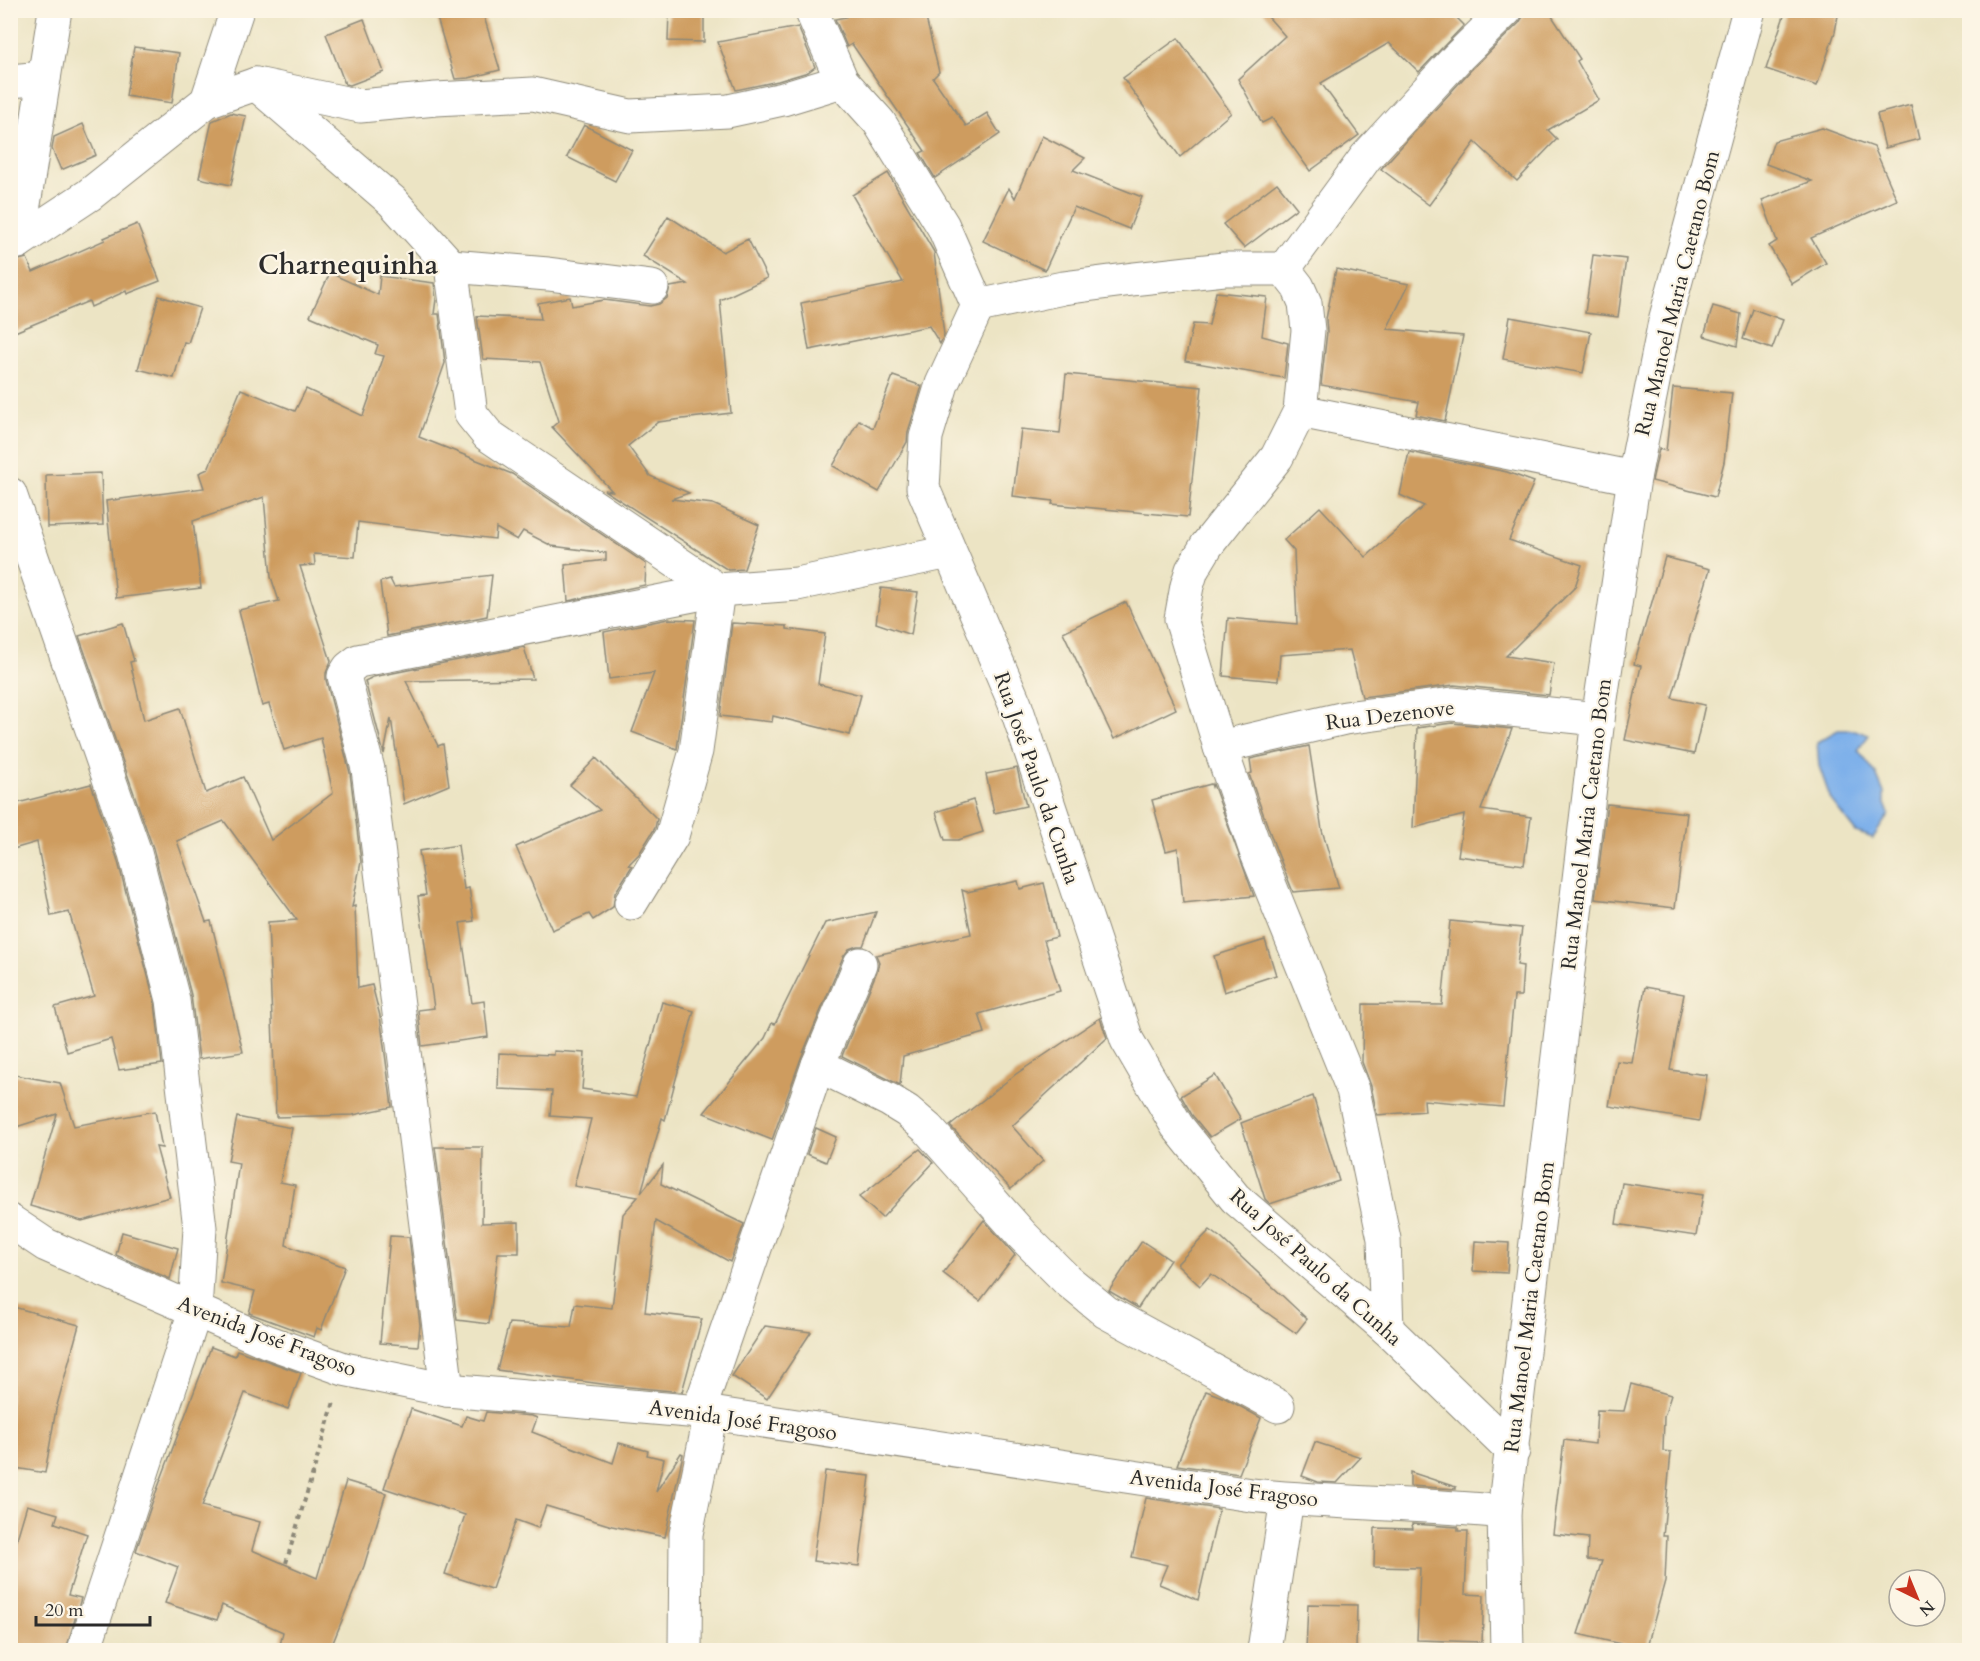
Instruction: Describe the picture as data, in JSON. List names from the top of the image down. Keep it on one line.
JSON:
{"streets":{"street":["Rua Manoel Maria Caetano Bom","Rua Dezenove","Rua José Paulo da Cunha","Avenida José Fragoso"]},"crossings":[["Rua Manoel Maria Caetano Bom","Rua Dezenove"],["Rua Manoel Maria Caetano Bom","Rua José Paulo da Cunha"],["Rua Manoel Maria Caetano Bom","Avenida José Fragoso"]],"districts":["Charnequinha"],"scale_bar":"20 m","north":"bottom right"}
